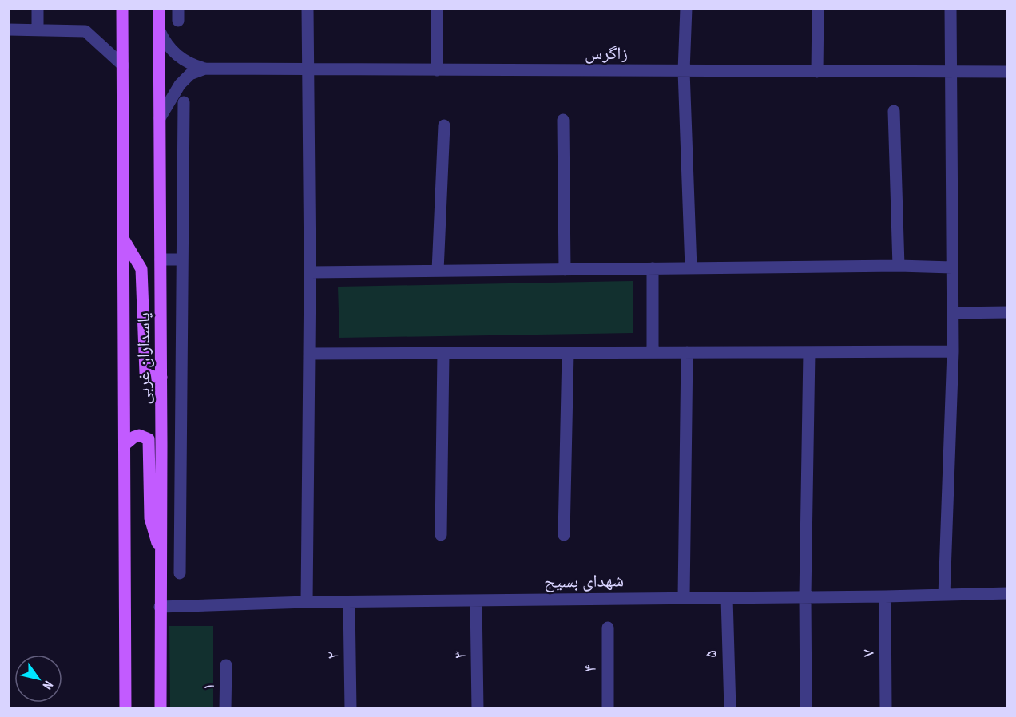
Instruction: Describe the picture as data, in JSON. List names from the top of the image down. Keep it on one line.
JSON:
{"streets":{"main road":["پاسداران غربی"],"street":["زاگرس","شهدای بسیج","۷","۵","۳","۲","۴","۱"]},"crossings":[["زاگرس","پاسداران غربی"],["پاسداران غربی","شهدای بسیج"],["شهدای بسیج","۷"],["شهدای بسیج","۵"],["شهدای بسیج","۳"],["شهدای بسیج","۲"]],"north":"bottom right"}
